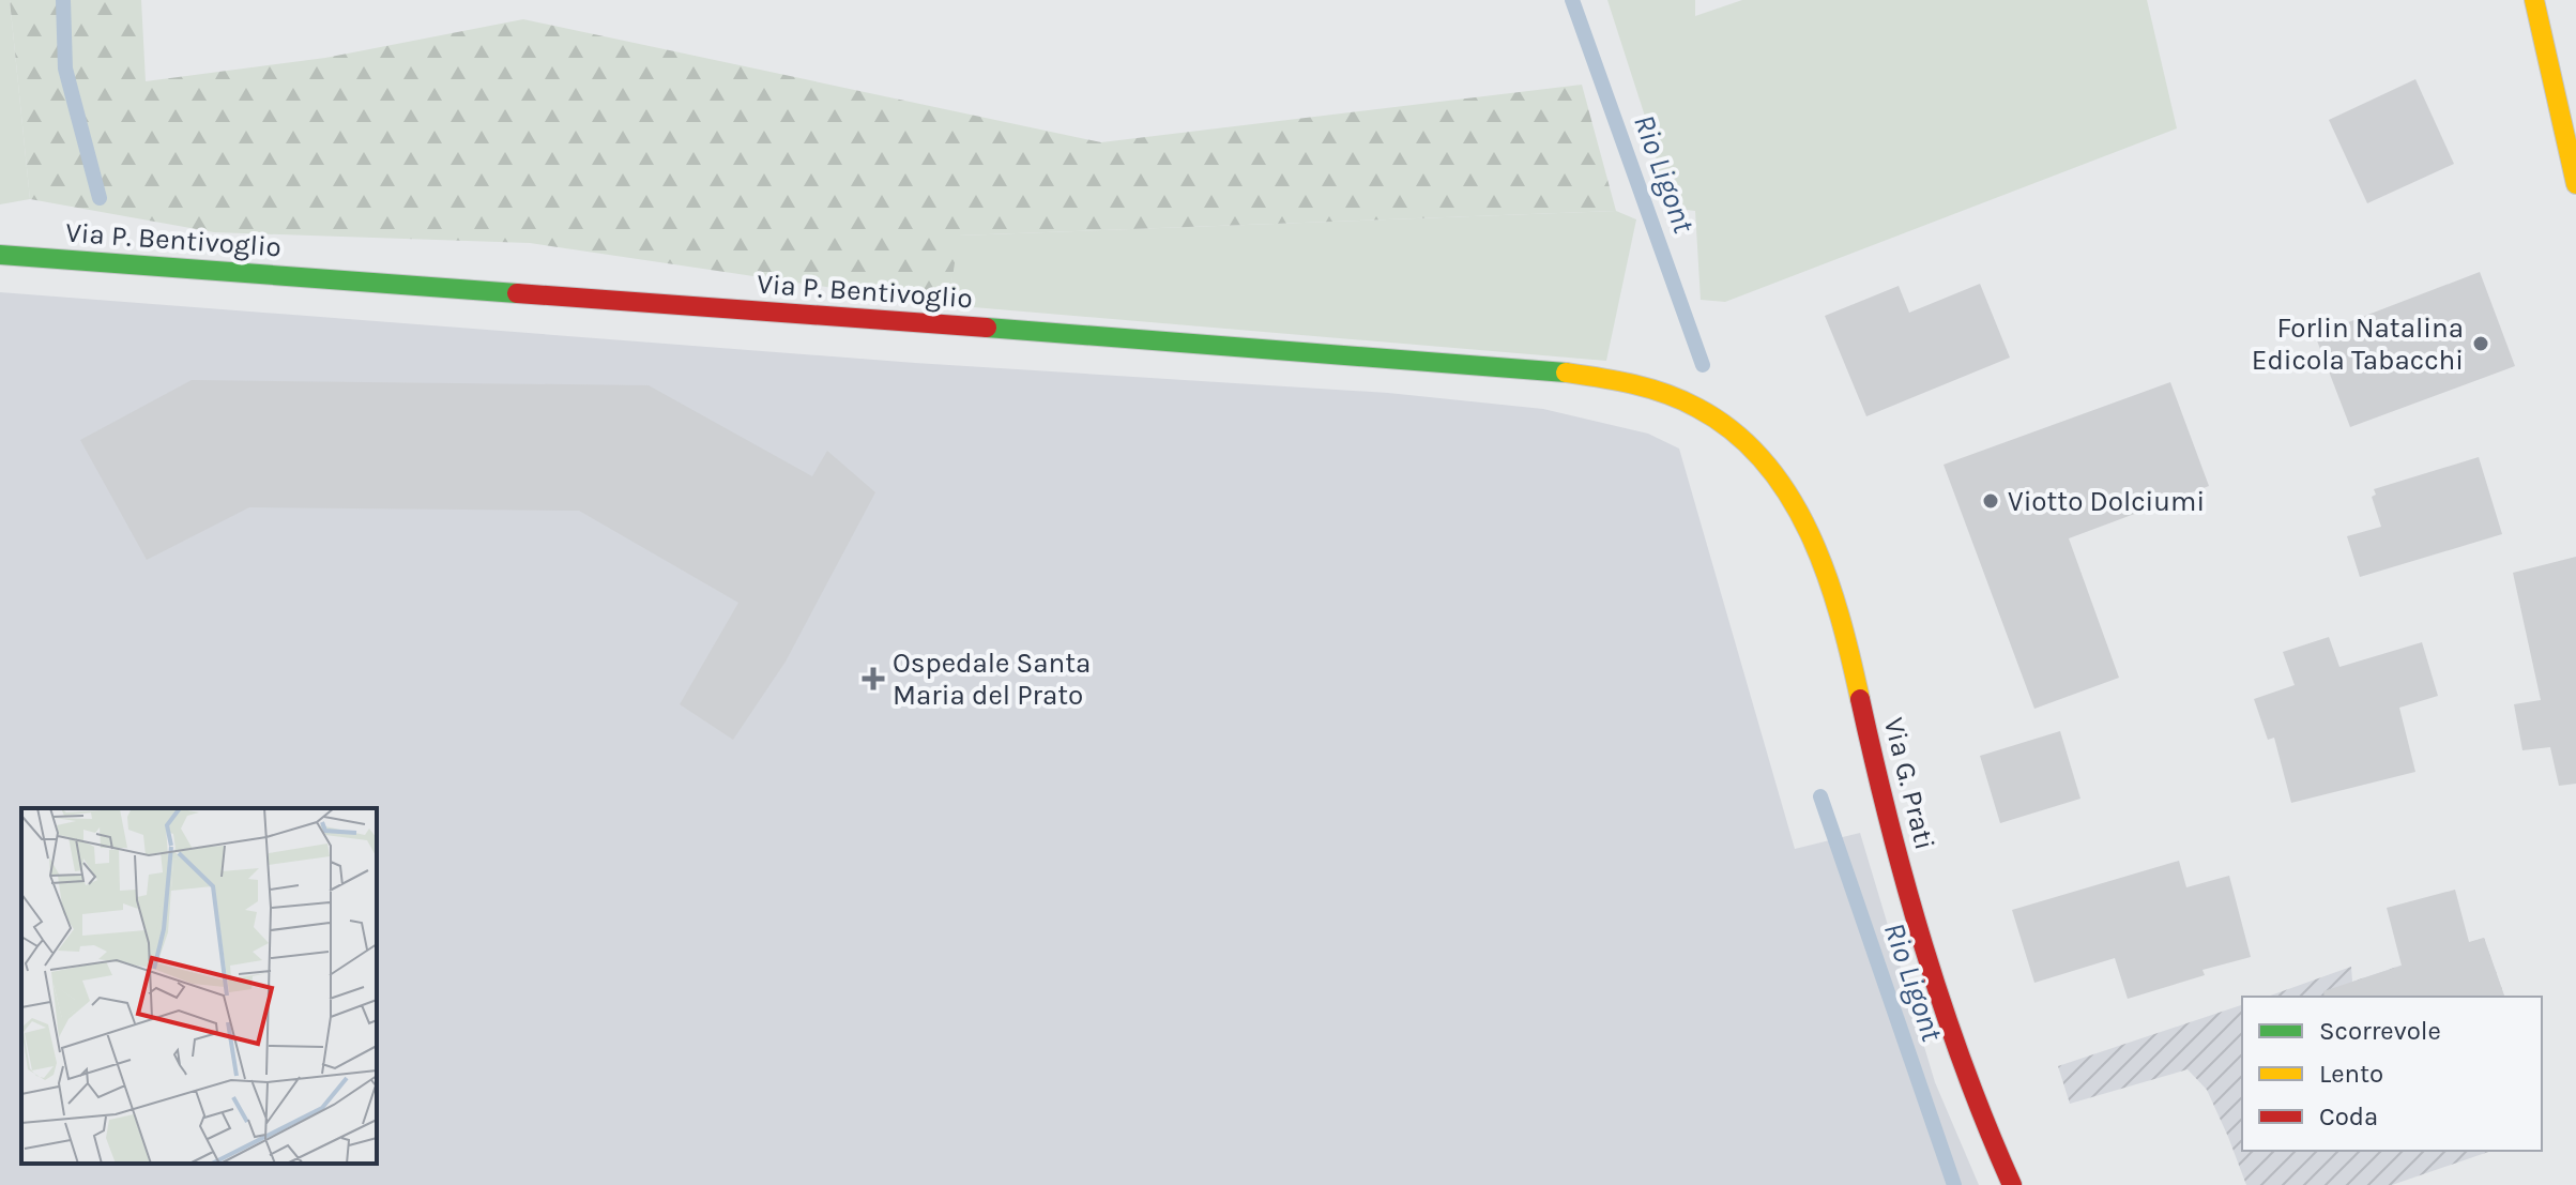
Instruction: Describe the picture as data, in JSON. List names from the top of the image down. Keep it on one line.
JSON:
{"streets":{"street":["Via P. Bentivoglio","Via G. Prati"]},"crossings":[["Via P. Bentivoglio","Via G. Prati"]],"water":["Rio Ligont"],"places":{"other":["Forlin Natalina Edicola Tabacchi","Viotto Dolciumi"],"health":["Ospedale Santa Maria del Prato"]},"legend":["Scorrevole","Lento","Coda"]}
